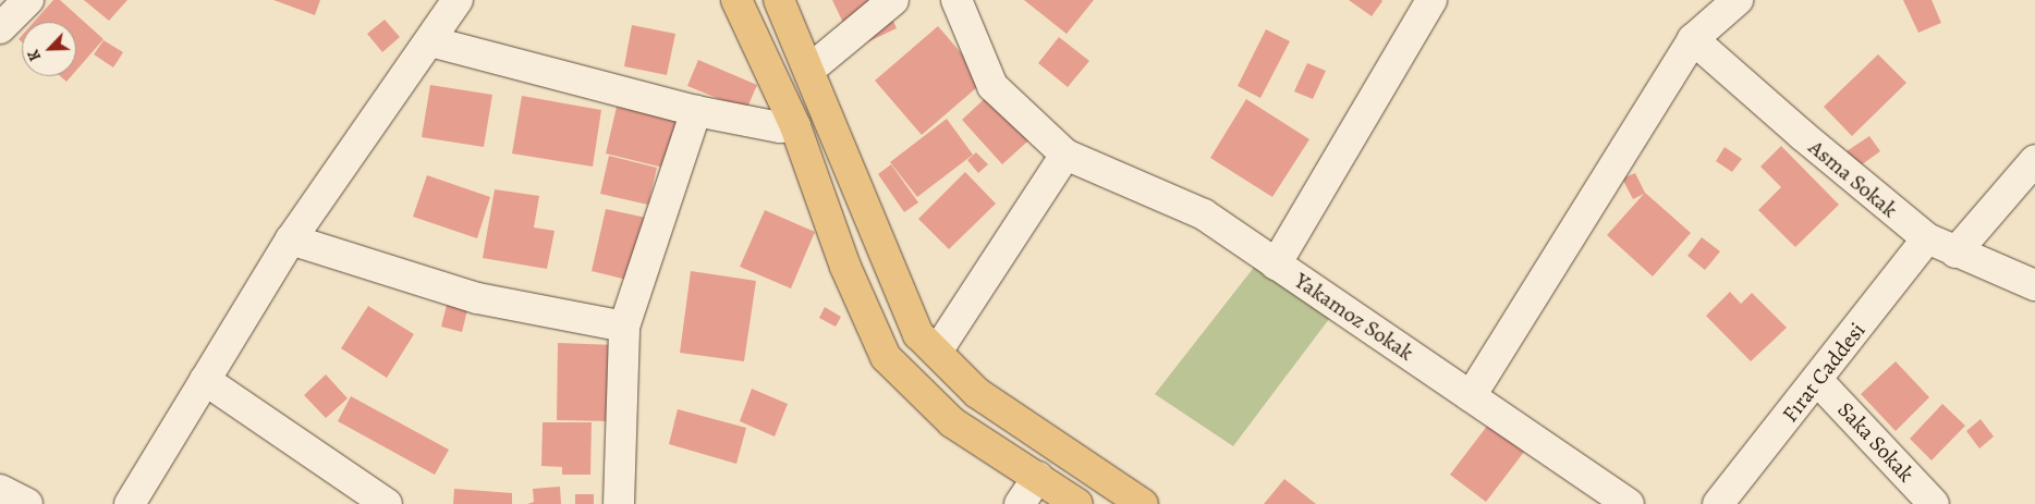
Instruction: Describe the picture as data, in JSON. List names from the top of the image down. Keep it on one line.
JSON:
{"streets":{"street":["Asma Sokak","Yakamoz Sokak","Fırat Caddesi","Saka Sokak"]},"crossings":[["Asma Sokak","Fırat Caddesi"],["Fırat Caddesi","Saka Sokak"]],"north":"bottom left"}
